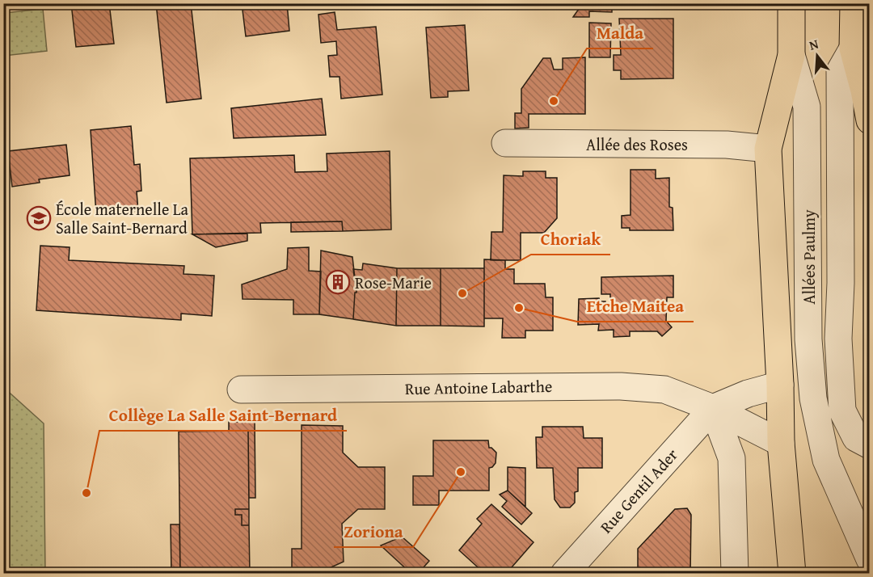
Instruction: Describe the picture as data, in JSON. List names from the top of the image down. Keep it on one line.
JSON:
{"streets":{"main road":["Allées Paulmy"],"street":["Allée des Roses","Rue Antoine Labarthe","Rue Gentil Ader"]},"crossings":[["Rue Antoine Labarthe","Rue Gentil Ader"]],"places":{"other":["Malda","Choriak","Etche Maitea","Zoriona","Collège La Salle Saint-Bernard"],"school or university":["École maternelle La Salle Saint-Bernard"],"building":["Rose-Marie"]},"north":"top"}
